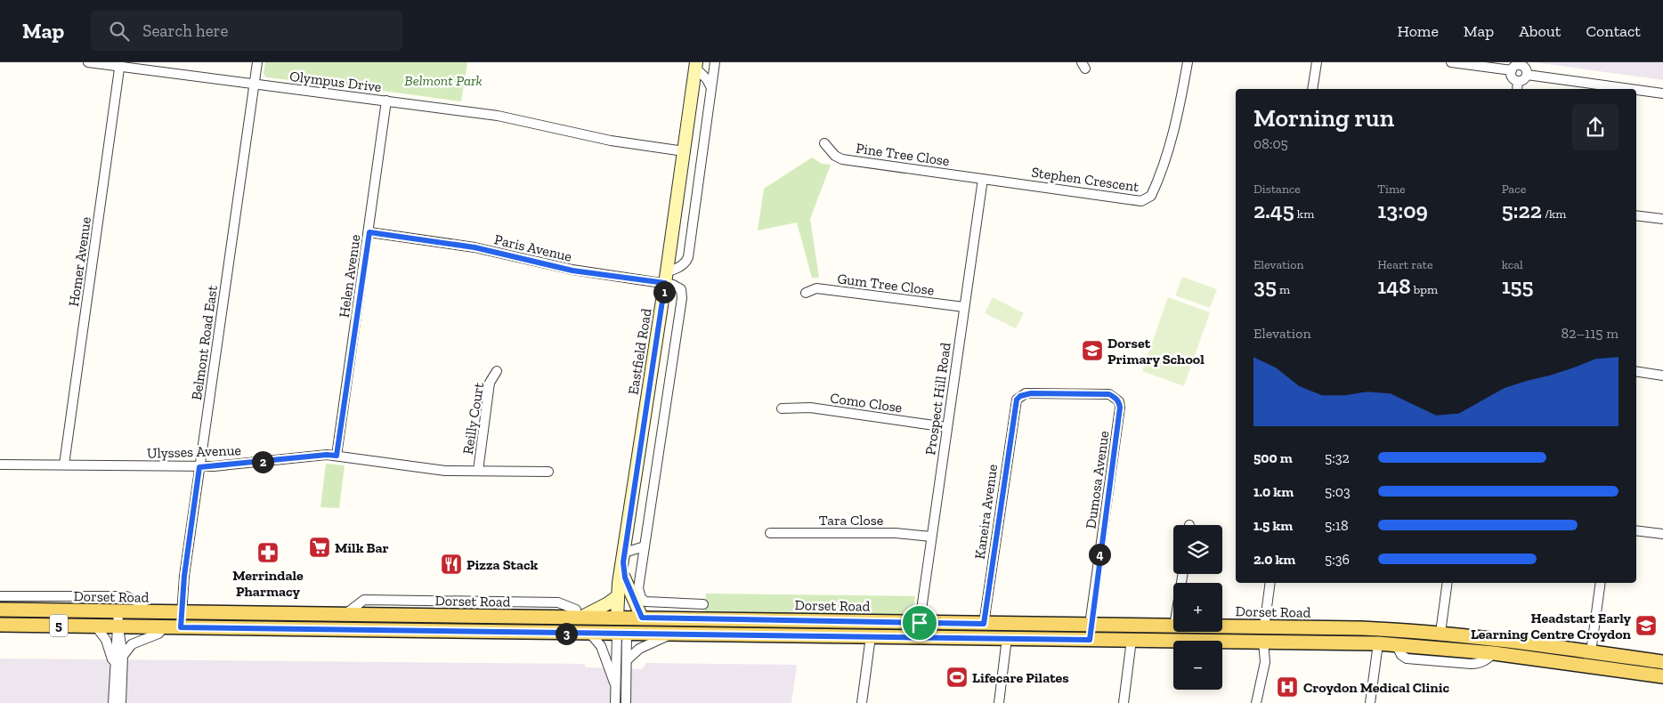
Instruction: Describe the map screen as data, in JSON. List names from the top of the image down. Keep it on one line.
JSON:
{"streets":{"main road":["Eastfield Road","Dorset Road","5"],"street":["Olympus Drive","Pine Tree Close","Stephen Crescent","Paris Avenue","Homer Avenue","Helen Avenue","Gum Tree Close","Belmont Road East","Prospect Hill Road","Como Close","Reilly Court","Ulysses Avenue","Dumosa Avenue","Kaneira Avenue","Tara Close"]},"crossings":[["Olympus Drive","Homer Avenue"],["Olympus Drive","Helen Avenue"],["Olympus Drive","Belmont Road East"],["Olympus Drive","Eastfield Road"],["Pine Tree Close","Stephen Crescent"],["Pine Tree Close","Prospect Hill Road"],["Stephen Crescent","Prospect Hill Road"],["Paris Avenue","Helen Avenue"],["Paris Avenue","Eastfield Road"],["Homer Avenue","Ulysses Avenue"],["Helen Avenue","Ulysses Avenue"],["Gum Tree Close","Prospect Hill Road"],["Belmont Road East","Ulysses Avenue"],["Belmont Road East","Dorset Road"],["Eastfield Road","Dorset Road"],["Prospect Hill Road","Como Close"],["Prospect Hill Road","Tara Close"],["Prospect Hill Road","Dorset Road"],["Reilly Court","Ulysses Avenue"],["Dumosa Avenue","Kaneira Avenue"],["Dumosa Avenue","Dorset Road"],["Kaneira Avenue","Dorset Road"]],"parks":["Belmont Park"],"places":{"school or university":["Dorset Primary School","Headstart Early Learning Centre Croydon"],"supermarket":["Milk Bar"],"pharmacy":["Merrindale Pharmacy"],"restaurant":["Pizza Stack"],"sports":["Lifecare Pilates"],"hospital":["Croydon Medical Clinic"]},"page":{"header":"Map","search":"Search here","nav":["Home","Map","About","Contact"],"heading":["Morning run","08:05"],"stats":[["Distance","2.45 km"],["Time","13:09"],["Pace","5:22 /km"],["Elevation","35 m"],["Heart rate","148 bpm"],["kcal","155"]],"pins":["1","2","4","3"],"chart":["Elevation","82–115 m"],"list":[{"name":"500 m","note":"5:32"},{"name":"1.0 km","note":"5:03"},{"name":"1.5 km","note":"5:18"},{"name":"2.0 km","note":"5:36"}],"map_buttons":["+","−"]}}
